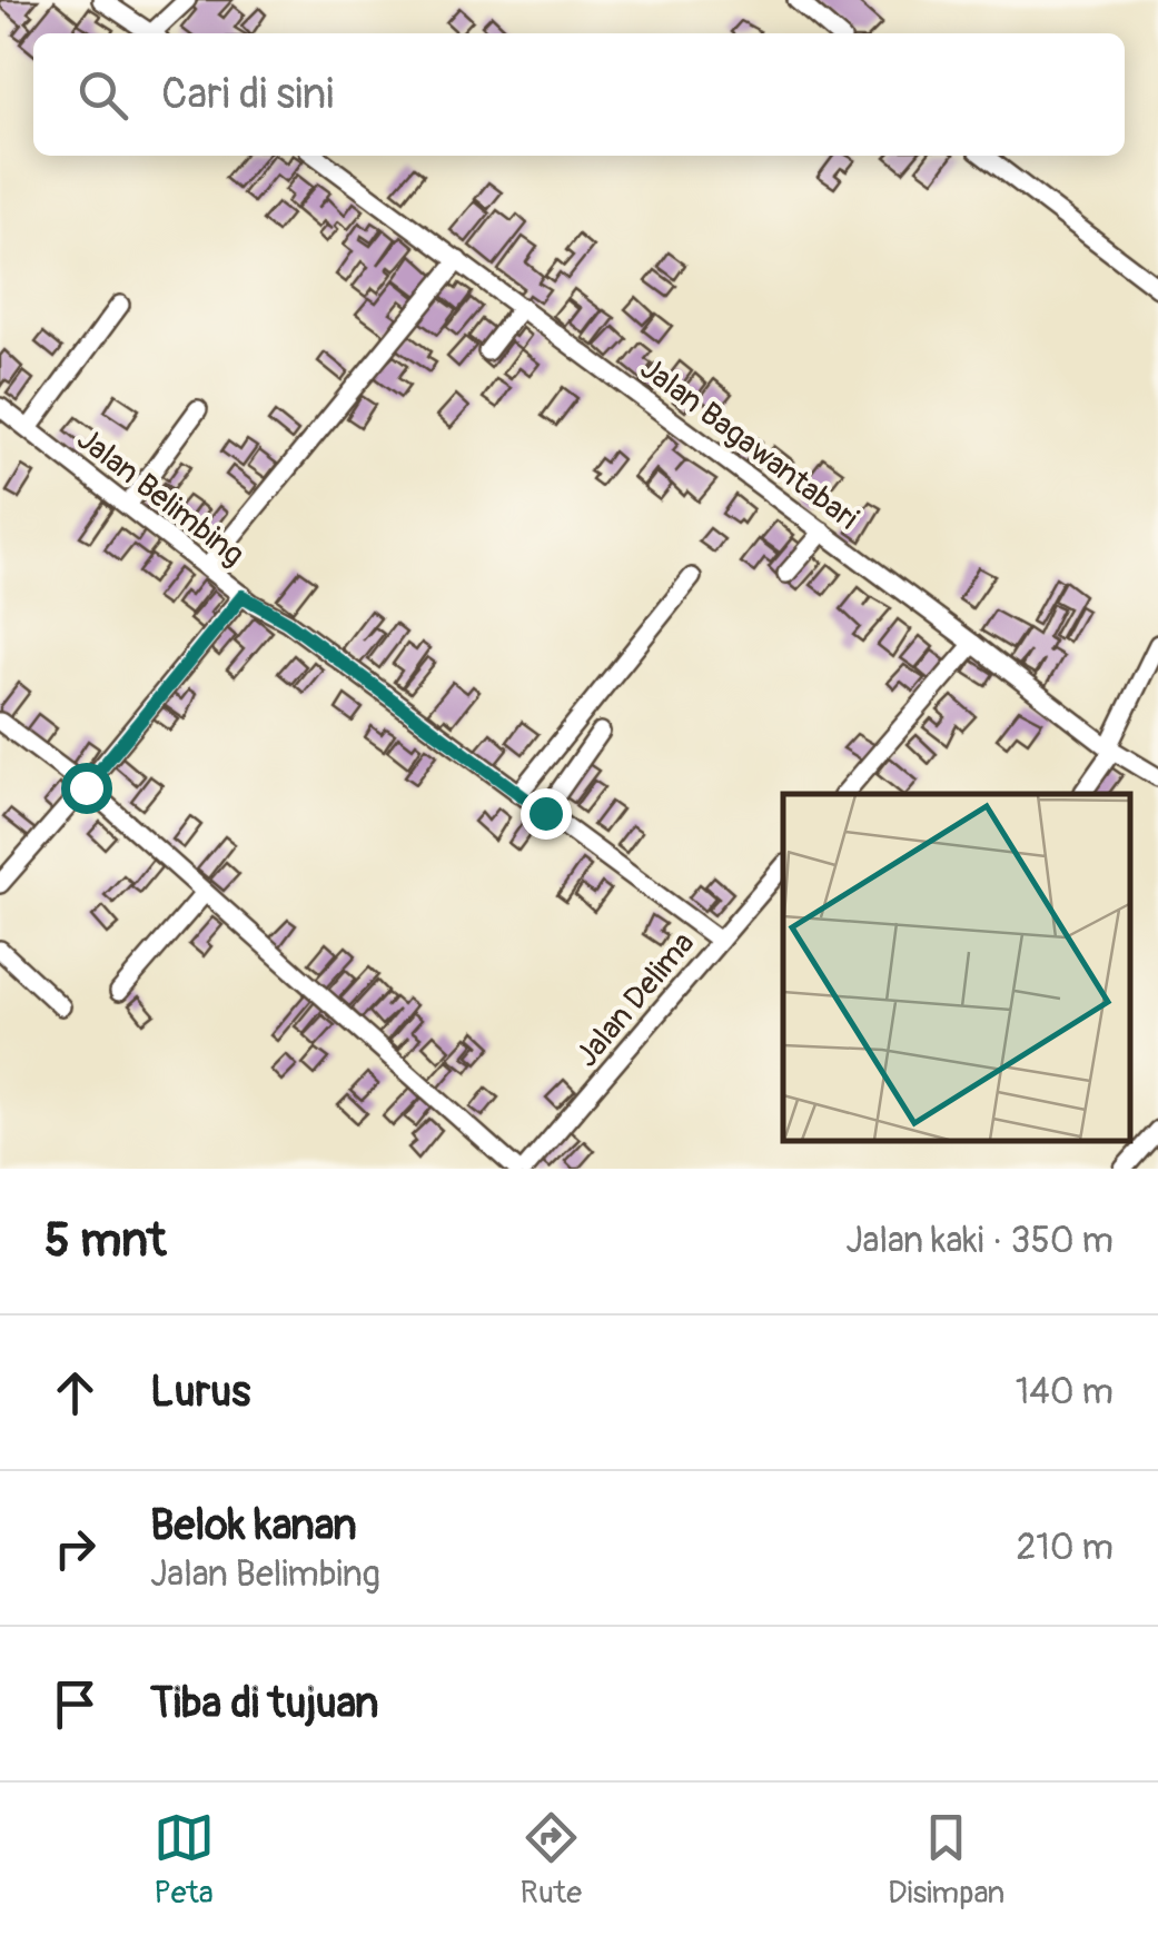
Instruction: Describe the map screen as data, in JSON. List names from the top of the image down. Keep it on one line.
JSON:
{"streets":{"street":["Jalan Bagawantabari","Jalan Belimbing","Jalan Delima"]},"crossings":[["Jalan Belimbing","Jalan Delima"]],"page":{"search":"Cari di sini","heading":["5 mnt","Jalan kaki · 350 m"],"list":[["Lurus","140 m"],["Belok kanan","Jalan Belimbing","210 m"],"Tiba di tujuan"],"nav":["Peta","Rute","Disimpan"]}}
